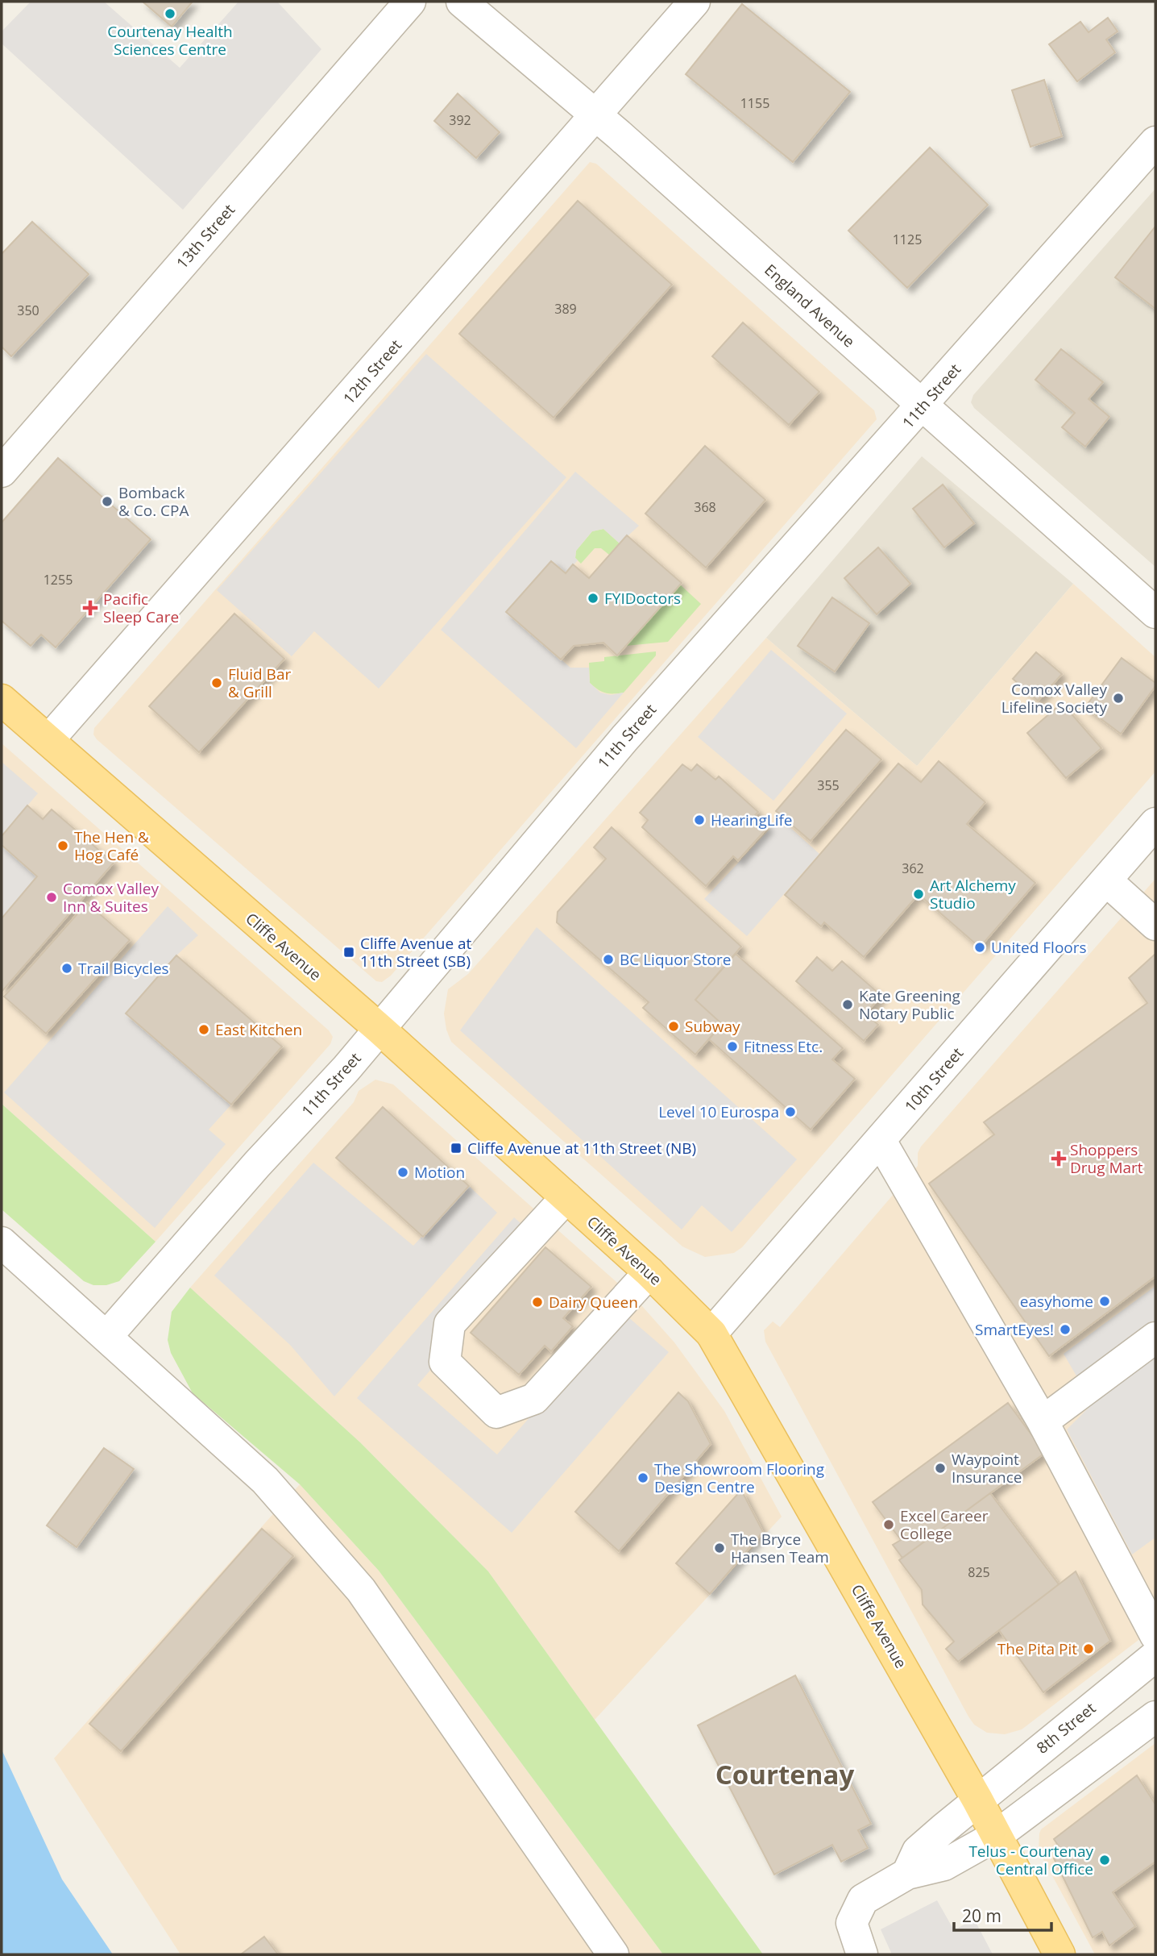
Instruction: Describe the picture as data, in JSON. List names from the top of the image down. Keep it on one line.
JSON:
{"streets":{"main road":["Cliffe Avenue"],"street":["13th Street","England Avenue","12th Street","11th Street","10th Street","8th Street"]},"crossings":[["England Avenue","12th Street"],["England Avenue","11th Street"],["12th Street","Cliffe Avenue"],["11th Street","Cliffe Avenue"],["Cliffe Avenue","10th Street"],["Cliffe Avenue","8th Street"]],"districts":["Courtenay"],"places":{"other":["Courtenay Health Sciences Centre","Bomback & Co. CPA","FYIDoctors","Fluid Bar & Grill","Comox Valley Lifeline Society","HearingLife","The Hen & Hog Café","Art Alchemy Studio","Comox Valley Inn & Suites","United Floors","BC Liquor Store","Trail Bicycles","Kate Greening Notary Public","Subway","East Kitchen","Fitness Etc.","Level 10 Eurospa","Motion","easyhome","Dairy Queen","SmartEyes!","Waypoint Insurance","The Showroom Flooring Design Centre","Excel Career College","The Bryce Hansen Team","The Pita Pit","Telus - Courtenay Central Office"],"health":["Pacific Sleep Care","Shoppers Drug Mart"],"transit":["Cliffe Avenue at 11th Street (SB)","Cliffe Avenue at 11th Street (NB)"]},"house_numbers":["1155","392","1125","389","350","368","1255","355","362","825"],"scale_bar":"20 m"}
